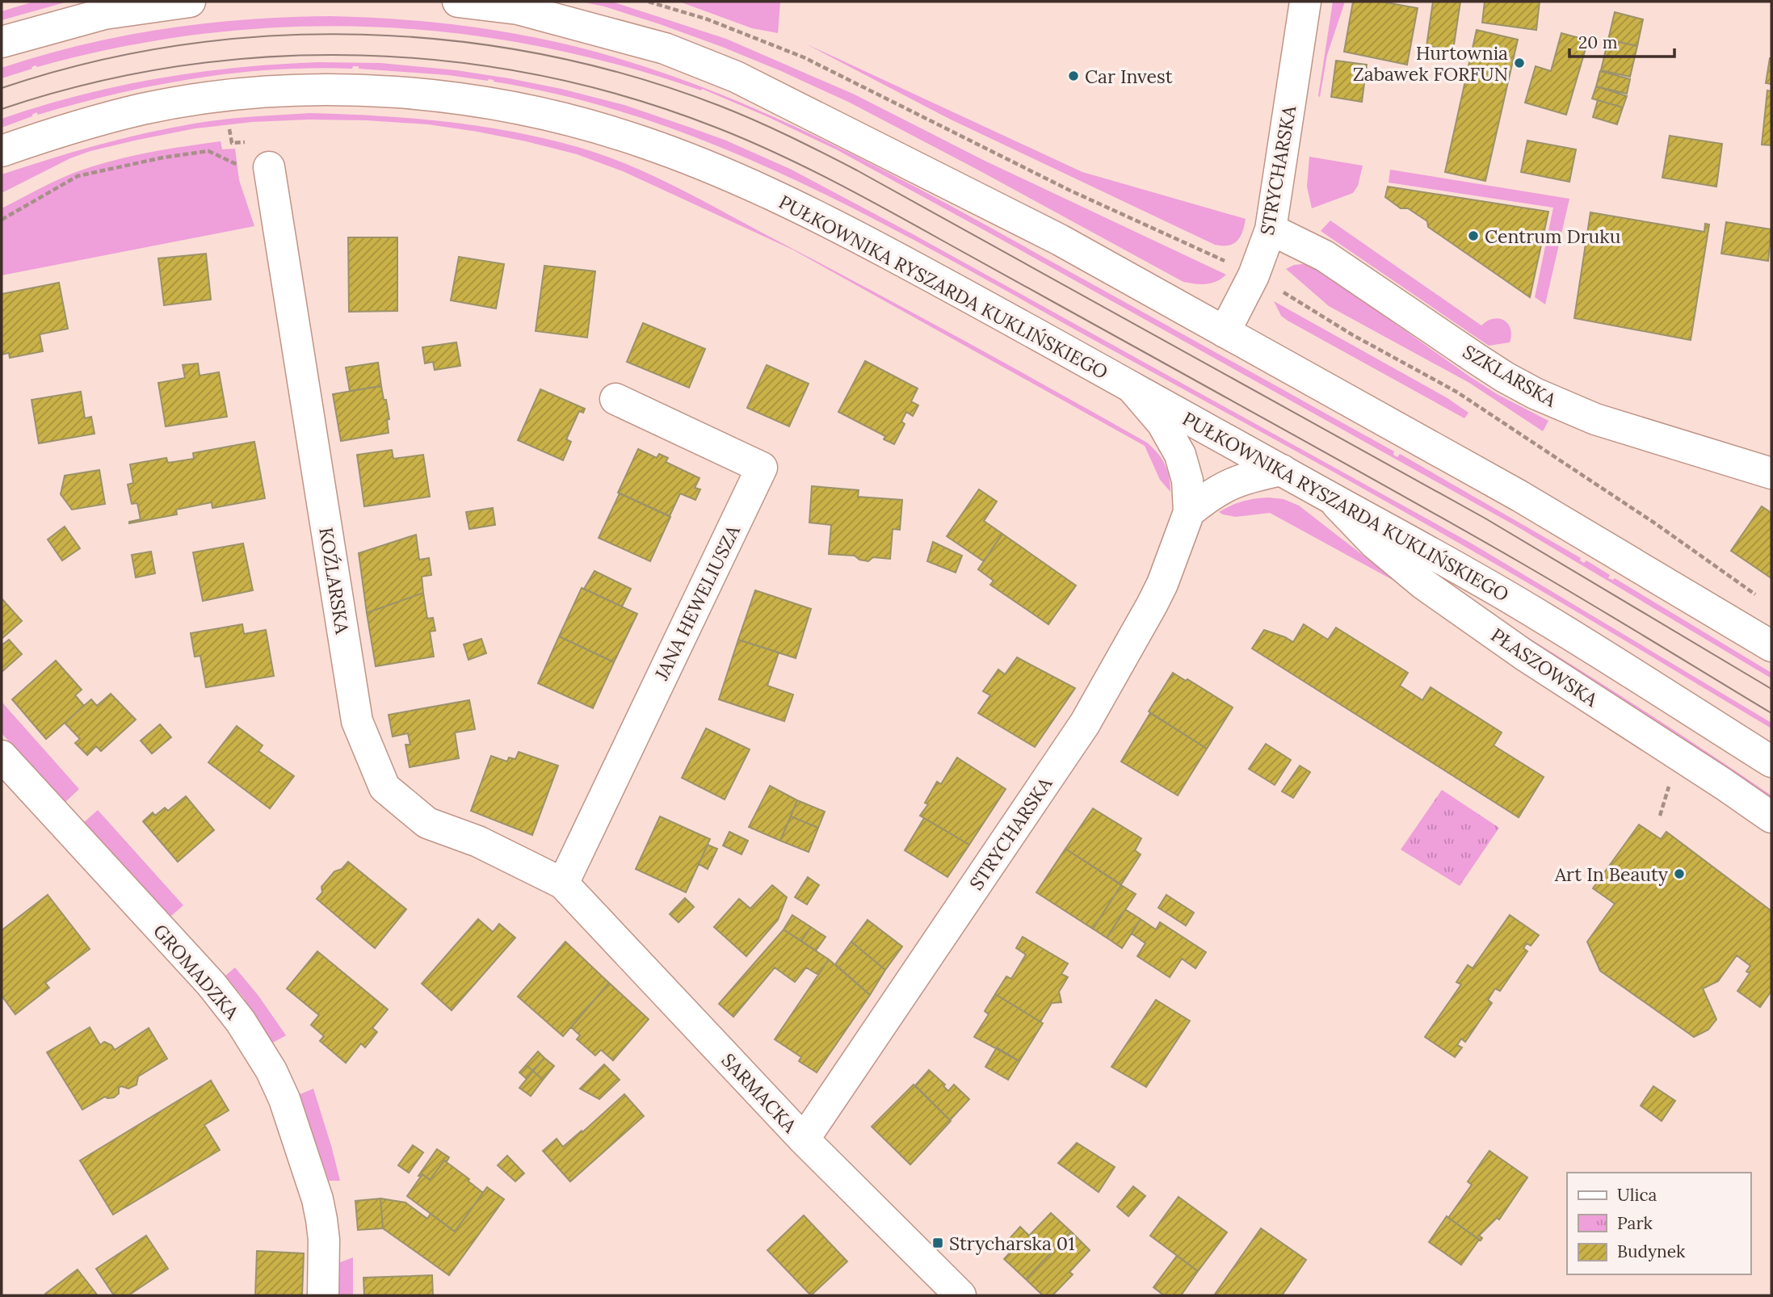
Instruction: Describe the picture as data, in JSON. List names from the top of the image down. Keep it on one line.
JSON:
{"streets":{"street":["STRYCHARSKA","PUŁKOWNIKA RYSZARDA KUKLIŃSKIEGO","SZKLARSKA","KOŹLARSKA","JANA HEWELIUSZA","PŁASZOWSKA","GROMADZKA","SARMACKA"]},"crossings":[["STRYCHARSKA","PUŁKOWNIKA RYSZARDA KUKLIŃSKIEGO"],["STRYCHARSKA","SZKLARSKA"],["STRYCHARSKA","SARMACKA"],["PUŁKOWNIKA RYSZARDA KUKLIŃSKIEGO","PŁASZOWSKA"],["KOŹLARSKA","JANA HEWELIUSZA"],["KOŹLARSKA","SARMACKA"],["JANA HEWELIUSZA","SARMACKA"]],"places":{"other":["Hurtownia Zabawek FORFUN","Car Invest","Centrum Druku","Art In Beauty"],"transit":["Strycharska 01"]},"legend":["Ulica","Park","Budynek"],"scale_bar":"20 m"}
